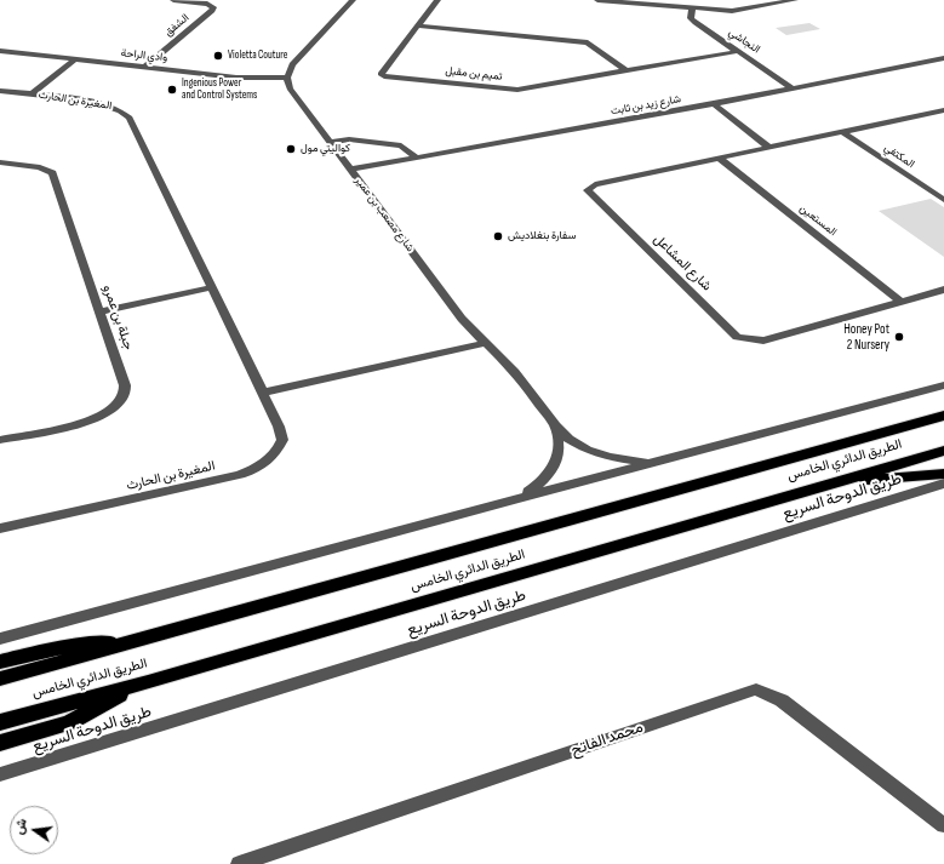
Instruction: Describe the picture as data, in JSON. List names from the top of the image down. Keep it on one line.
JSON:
{"streets":{"highway":["الطريق الدائري الخامس"],"street":["الشفق","النجاشي","وادي الراحة","تميم بن مقبل","المغيرة بن الحارث","شارع زيد بن ثابت","المكتفي","شارع مصعب بن عمير","المستعين","شارع المشاعل","جبلة بن عمرو","طريق الدوحة السريع","محمد الفاتح"]},"crossings":[["الشفق","وادي الراحة"],["النجاشي","تميم بن مقبل"],["النجاشي","شارع زيد بن ثابت"],["وادي الراحة","المغيرة بن الحارث"],["وادي الراحة","شارع مصعب بن عمير"],["شارع زيد بن ثابت","شارع مصعب بن عمير"],["المكتفي","شارع المشاعل"],["المستعين","شارع المشاعل"]],"places":["Violetta Couture","Ingenious Power and Control Systems","كواليتي مول","سفارة بنغلاديش","Honey Pot 2 Nursery"],"north":"left"}
